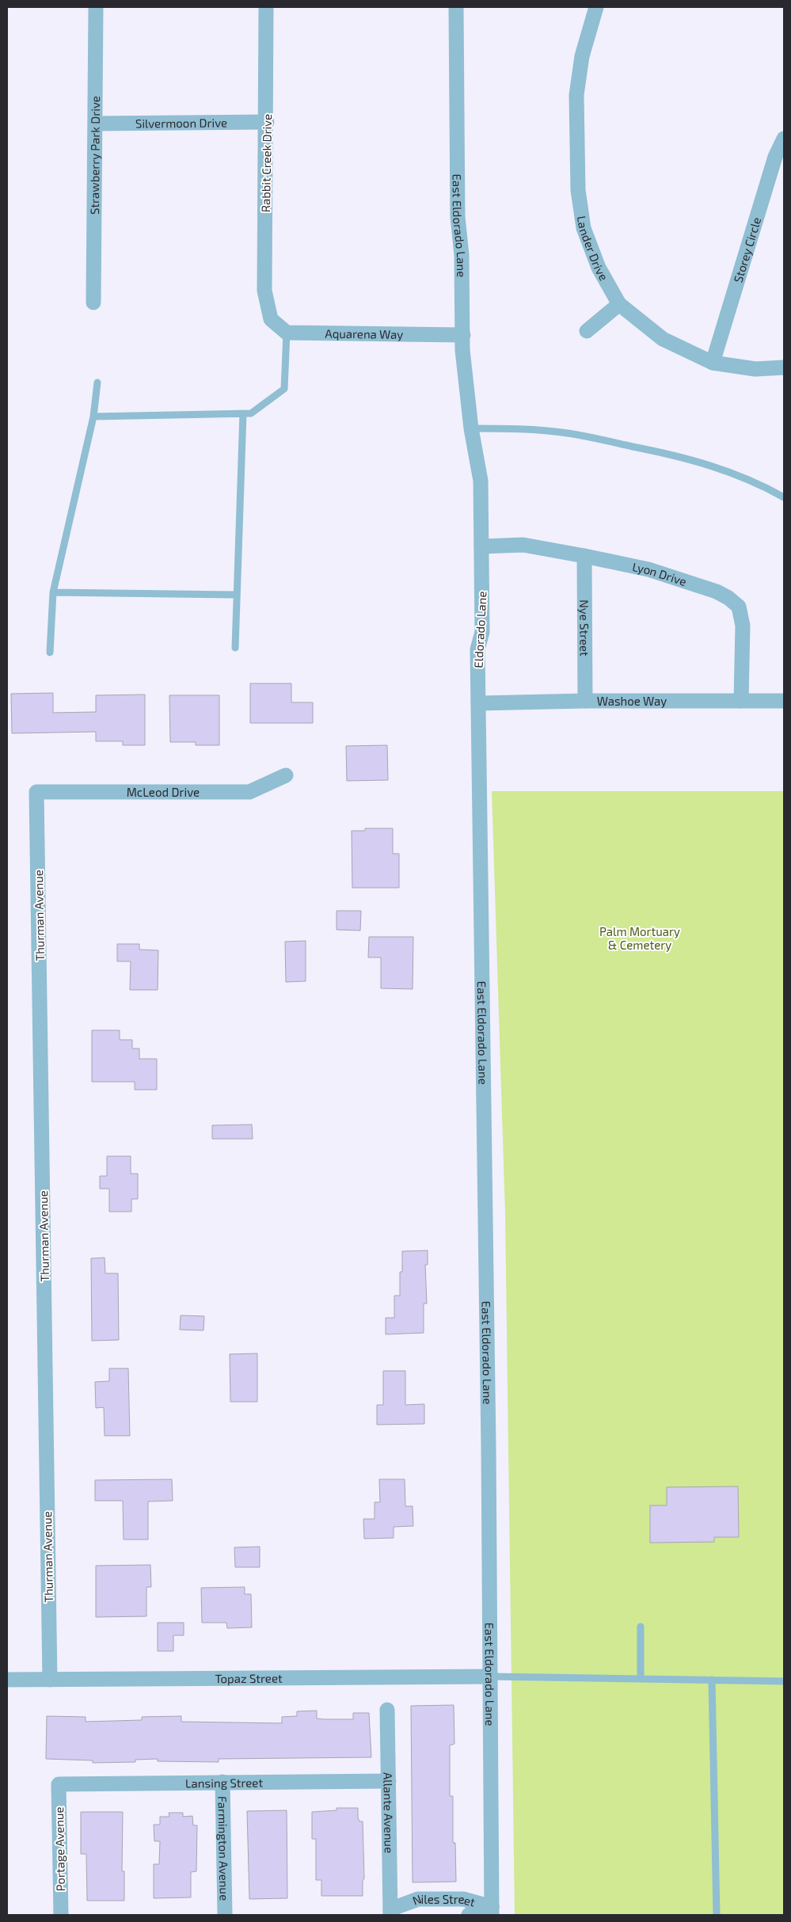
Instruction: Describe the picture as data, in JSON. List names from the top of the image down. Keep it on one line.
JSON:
{"streets":{"street":["Silvermoon Drive","Strawberry Park Drive","Rabbit Creek Drive","East Eldorado Lane","Lander Drive","Storey Circle","Aquarena Way","Lyon Drive","Nye Street","Eldorado Lane","Washoe Way","McLeod Drive","Thurman Avenue","Topaz Street","Lansing Street","Allante Avenue","Farmington Avenue","Portage Avenue","Niles Street"]},"crossings":[["Silvermoon Drive","Strawberry Park Drive"],["Silvermoon Drive","Rabbit Creek Drive"],["Rabbit Creek Drive","Aquarena Way"],["East Eldorado Lane","Aquarena Way"],["East Eldorado Lane","Eldorado Lane"],["East Eldorado Lane","Topaz Street"],["East Eldorado Lane","Niles Street"],["Lander Drive","Storey Circle"],["Lyon Drive","Nye Street"],["Lyon Drive","Eldorado Lane"],["Lyon Drive","Washoe Way"],["Nye Street","Washoe Way"],["Eldorado Lane","Washoe Way"],["McLeod Drive","Thurman Avenue"],["Thurman Avenue","Topaz Street"],["Lansing Street","Allante Avenue"],["Lansing Street","Farmington Avenue"],["Lansing Street","Portage Avenue"],["Allante Avenue","Niles Street"]],"parks":["Palm Mortuary & Cemetery"]}
